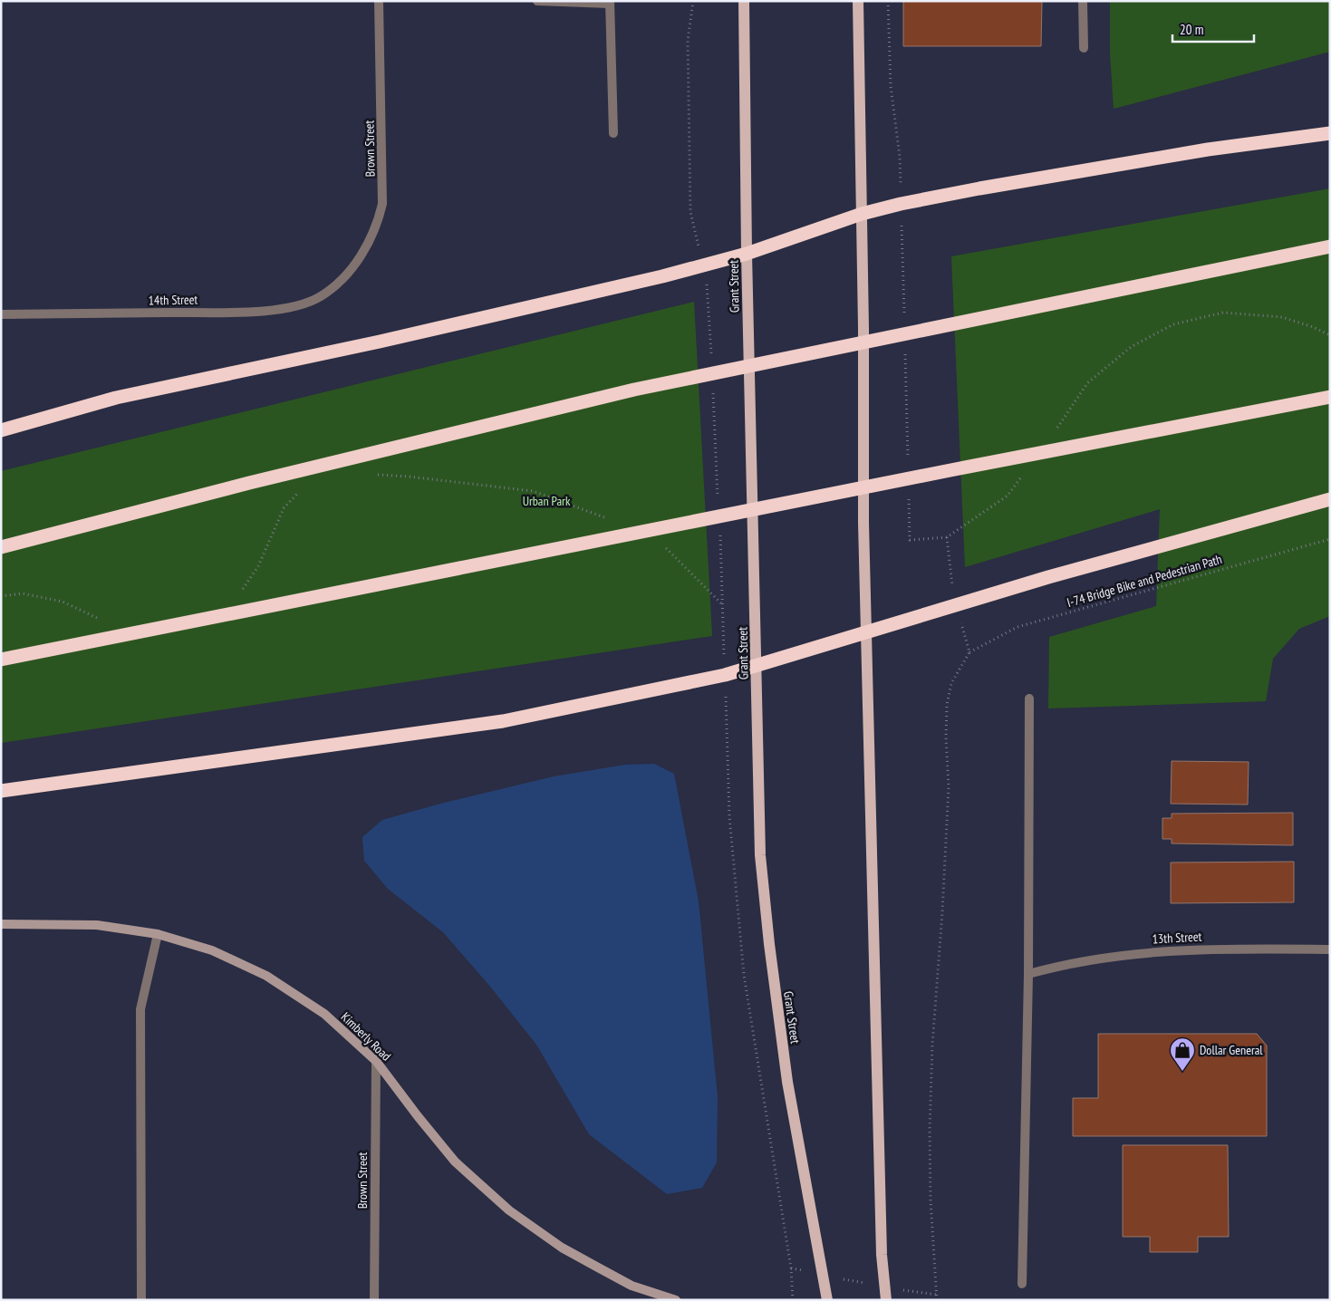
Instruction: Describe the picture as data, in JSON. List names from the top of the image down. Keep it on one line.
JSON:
{"streets":{"main road":["Grant Street","Kimberly Road"],"street":["Brown Street","14th Street","13th Street"],"path":["I-74 Bridge Bike and Pedestrian Path"]},"crossings":[["Brown Street","14th Street"],["Brown Street","Kimberly Road"]],"parks":["Urban Park"],"places":{"shop":["Dollar General"]},"scale_bar":"20 m"}
